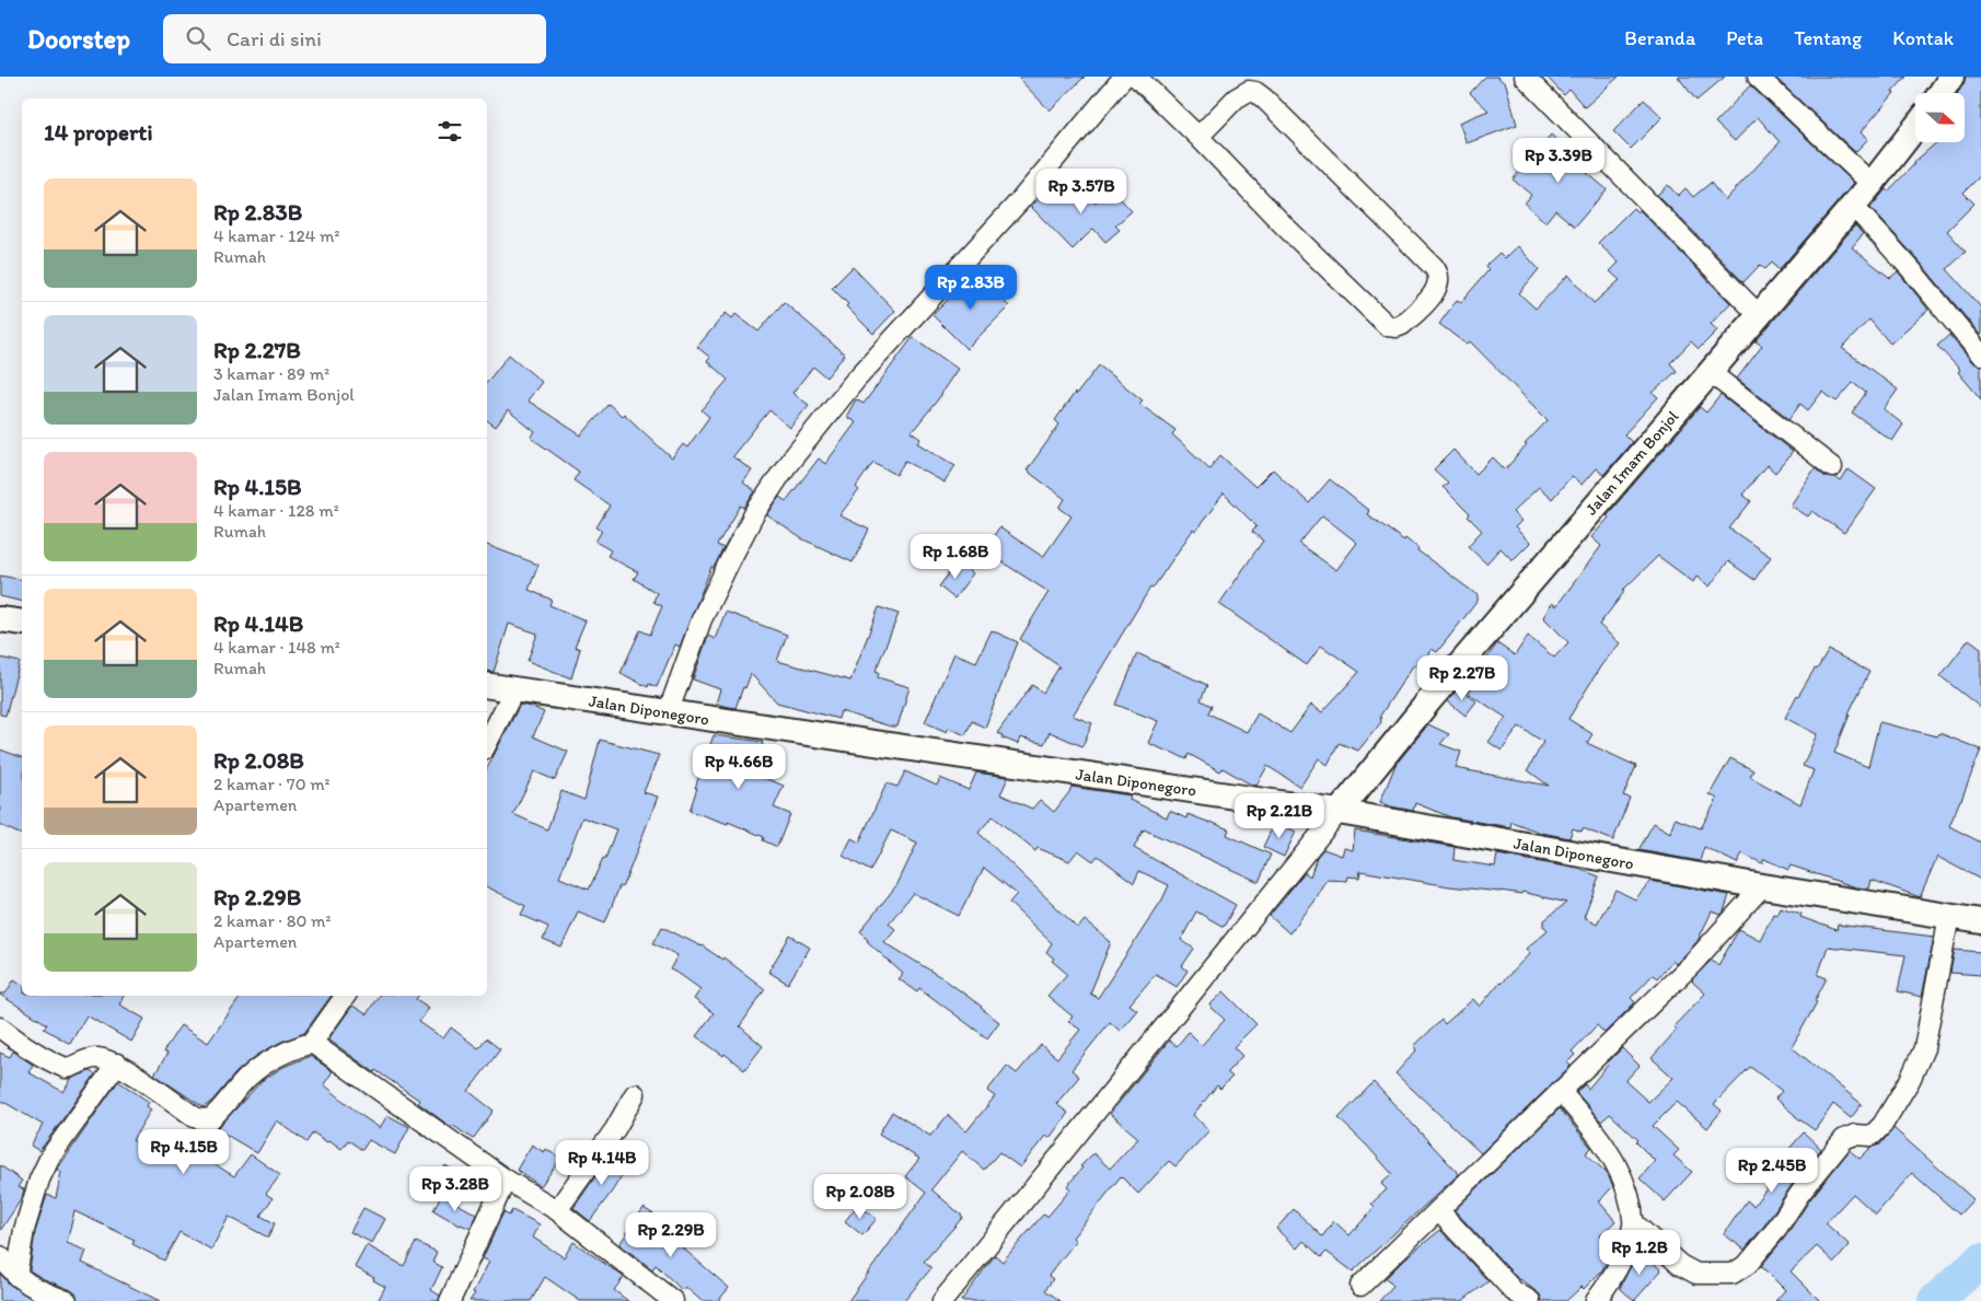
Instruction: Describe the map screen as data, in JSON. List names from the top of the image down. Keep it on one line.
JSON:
{"streets":{"main road":["Jalan Imam Bonjol","Jalan Diponegoro"]},"crossings":[["Jalan Imam Bonjol","Jalan Diponegoro"]],"north":"right","page":{"header":"Doorstep","search":"Cari di sini","nav":["Beranda","Peta","Tentang","Kontak"],"heading":"14 properti","price":["Rp 3.39B","Rp 3.57B","Rp 2.83B","Rp 1.68B","Rp 2.27B","Rp 4.66B","Rp 2.21B","Rp 4.15B","Rp 4.14B","Rp 2.45B","Rp 3.28B","Rp 2.08B","Rp 2.29B","Rp 1.2B"],"list":[{"name":"Rp 2.83B","note":"4 kamar · 124 m² · Rumah"},{"name":"Rp 2.27B","note":"3 kamar · 89 m² · Jalan Imam Bonjol"},{"name":"Rp 4.15B","note":"4 kamar · 128 m² · Rumah"},{"name":"Rp 4.14B","note":"4 kamar · 148 m² · Rumah"},{"name":"Rp 2.08B","note":"2 kamar · 70 m² · Apartemen"},{"name":"Rp 2.29B","note":"2 kamar · 80 m² · Apartemen"}]}}
